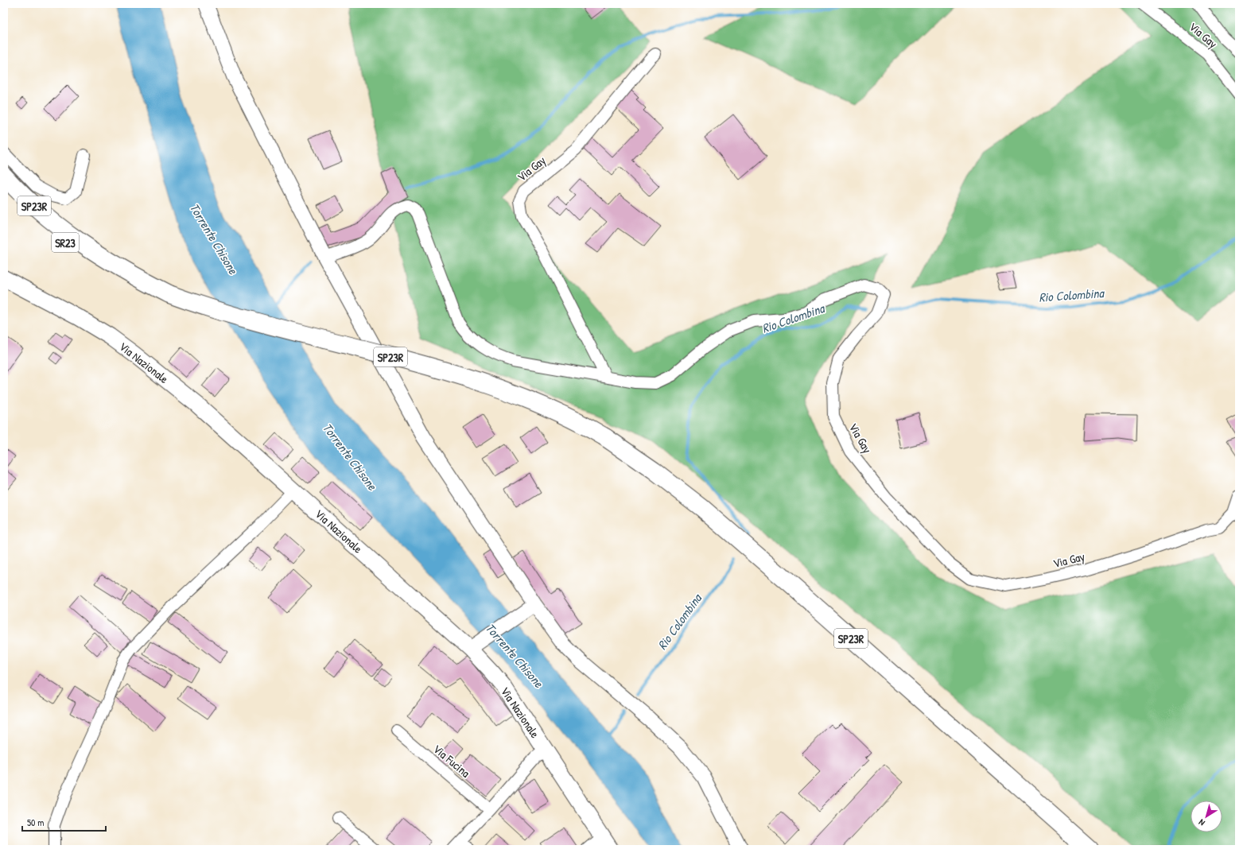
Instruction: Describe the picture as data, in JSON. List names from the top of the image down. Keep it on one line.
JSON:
{"streets":{"main road":["SP23R","SR23","Via Nazionale"],"street":["Via Gay","Via Fucina"]},"crossings":[["SP23R","SR23"]],"water":["Torrente Chisone","Rio Colombina"],"scale_bar":"50 m","north":"bottom left"}
